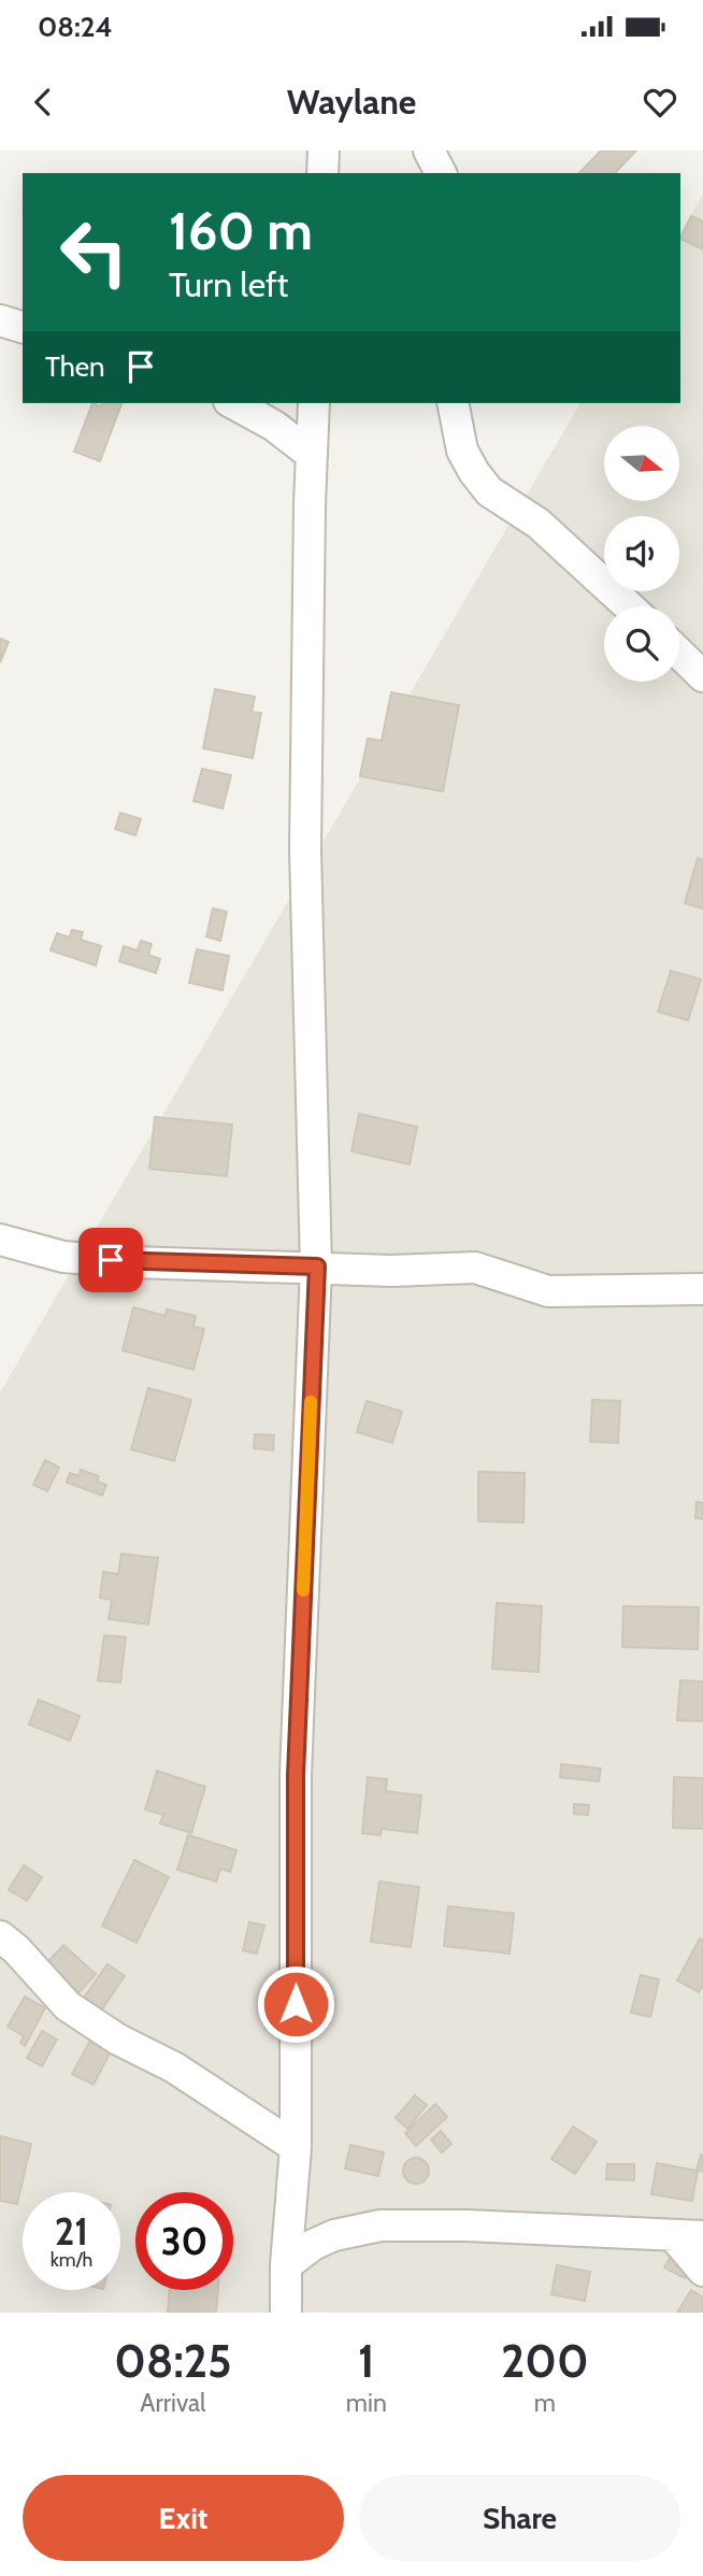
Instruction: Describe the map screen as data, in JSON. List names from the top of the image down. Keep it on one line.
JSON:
{"north":"right","page":{"status":"08:24","header":"Waylane","turn":["160 m","Turn left"],"then":"Then","speed":"21 km/h","limit":"30","eta":["08:25","Arrival","1","min","200","m"],"buttons":["Exit","Share"]}}
